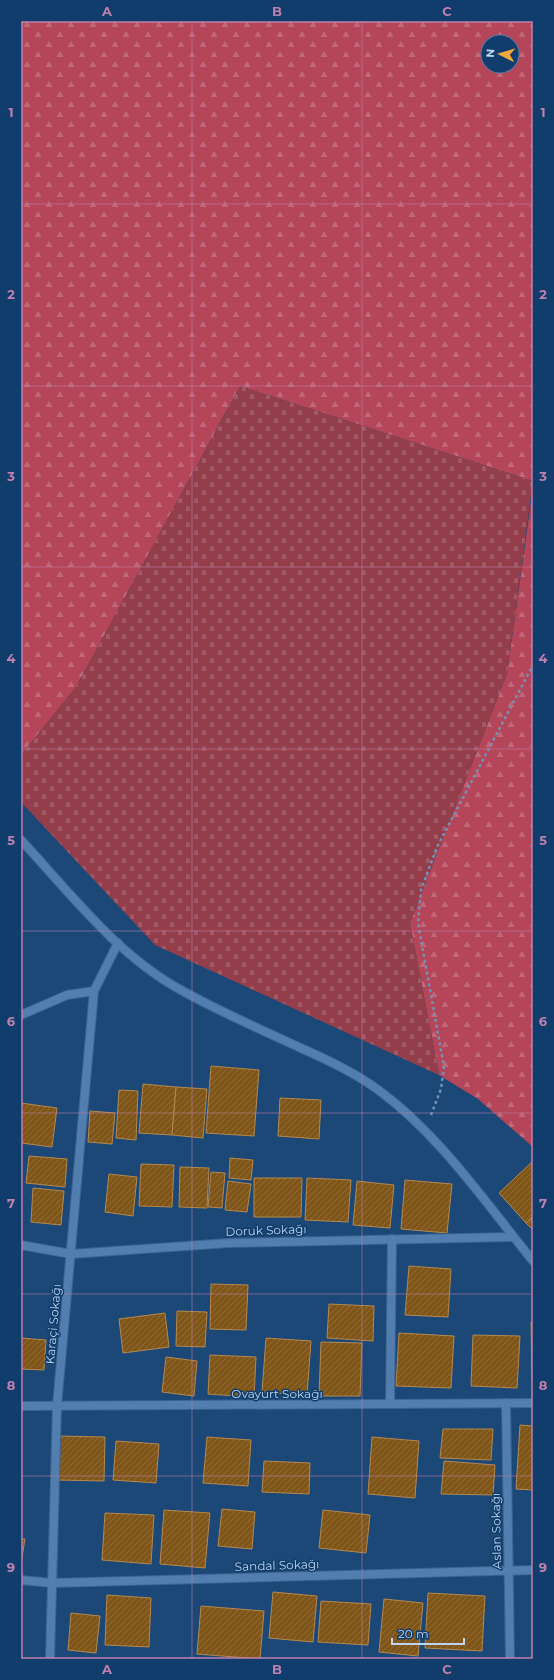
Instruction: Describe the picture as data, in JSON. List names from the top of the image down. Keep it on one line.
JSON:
{"streets":{"street":["Doruk Sokağı","Karaçi Sokağı","Ovayurt Sokağı","Aslan Sokağı","Sandal Sokağı"]},"crossings":[["Doruk Sokağı","Karaçi Sokağı"],["Karaçi Sokağı","Ovayurt Sokağı"],["Karaçi Sokağı","Sandal Sokağı"],["Ovayurt Sokağı","Aslan Sokağı"],["Aslan Sokağı","Sandal Sokağı"]],"scale_bar":"20 m","north":"left","grid":{"columns":["A","B","C"],"rows":["1","2","3","4","5","6","7","8","9"]}}
